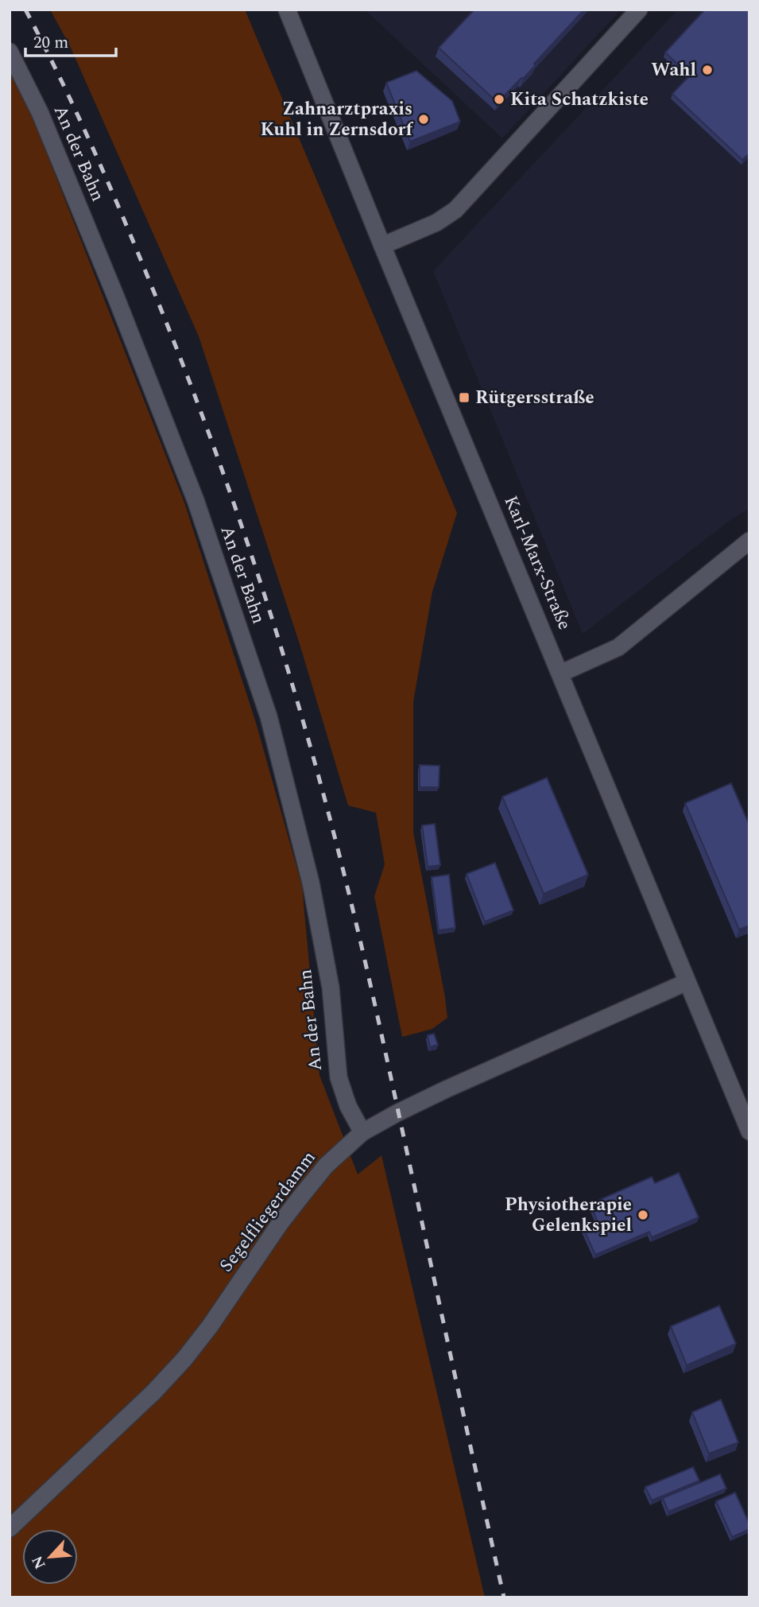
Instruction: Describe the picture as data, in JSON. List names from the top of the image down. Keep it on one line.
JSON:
{"streets":{"street":["An der Bahn","Karl-Marx-Straße","Segelfliegerdamm"]},"crossings":[["An der Bahn","Segelfliegerdamm"],["Karl-Marx-Straße","Segelfliegerdamm"]],"places":{"other":["Wahl","Kita Schatzkiste","Zahnarztpraxis Kuhl in Zernsdorf","Physiotherapie Gelenkspiel"],"transit":["Rütgersstraße"]},"scale_bar":"20 m","north":"bottom left"}
